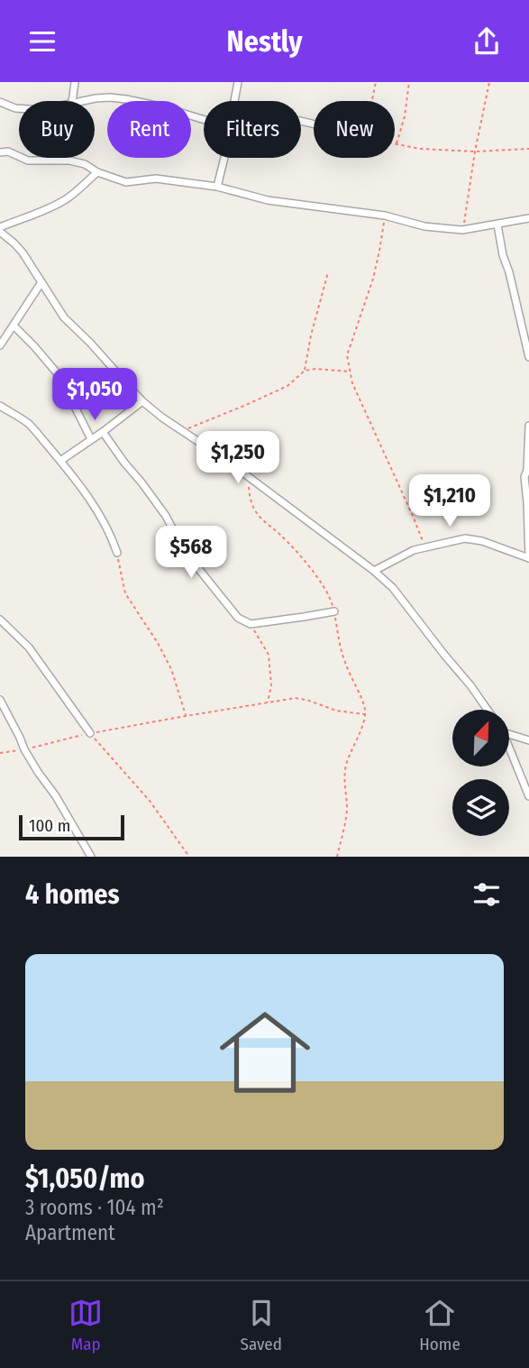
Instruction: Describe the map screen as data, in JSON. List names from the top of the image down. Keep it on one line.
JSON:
{"scale_bar":"100 m","north":"top right","page":{"header":"Nestly","chip":["Buy","Rent","Filters","New"],"price":["$1,050","$1,250","$1,210","$568"],"scale":"100 m","heading":"4 homes","list":[{"name":"$1,050/mo","note":"3 rooms · 104 m² · Apartment"}],"tabs":["Map","Saved","Home"]}}
